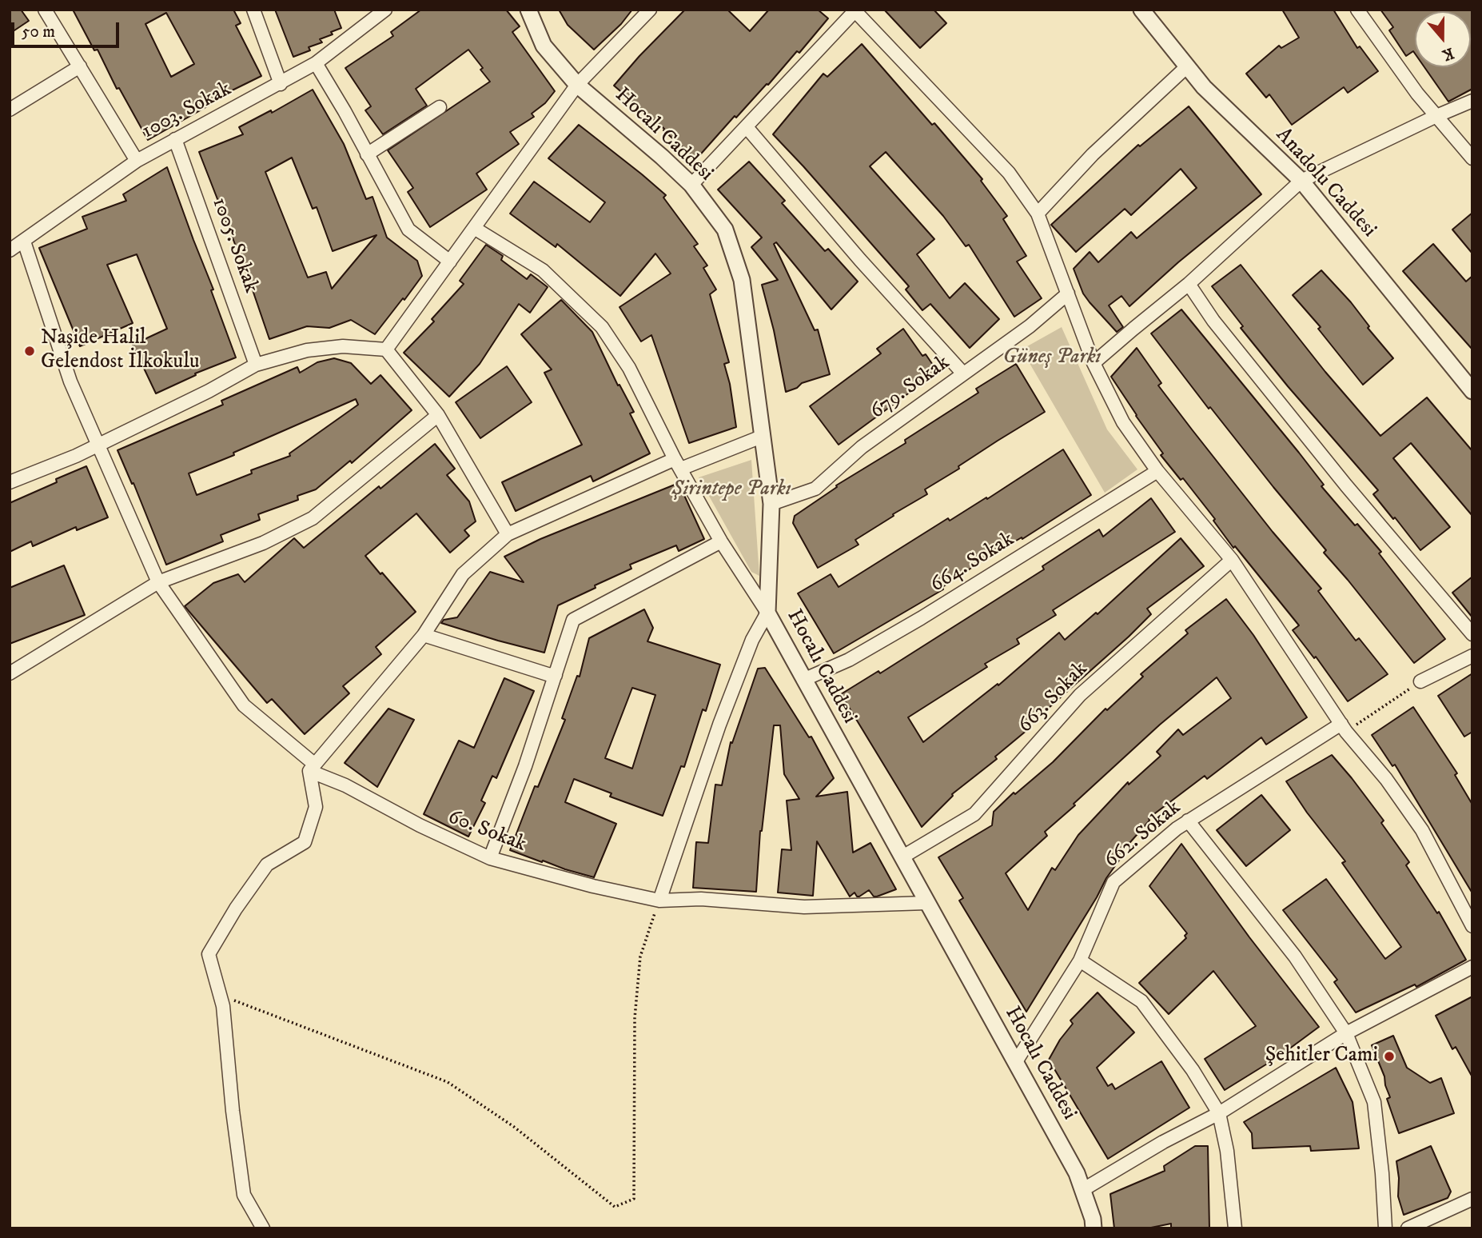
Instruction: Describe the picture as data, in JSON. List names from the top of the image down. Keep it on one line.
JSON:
{"streets":{"street":["1003. Sokak","Hocalı Caddesi","Anadolu Caddesi","1005. Sokak","679. Sokak","664. Sokak","663. Sokak","60. Sokak","662. Sokak"]},"crossings":[["1003. Sokak","1005. Sokak"],["1003. Sokak","60. Sokak"],["Hocalı Caddesi","679. Sokak"],["Hocalı Caddesi","664. Sokak"],["Hocalı Caddesi","663. Sokak"],["Hocalı Caddesi","60. Sokak"],["Hocalı Caddesi","662. Sokak"]],"parks":["Güneş Parkı","Şirintepe Parkı"],"places":["Naşide Halil Gelendost İlkokulu","Şehitler Cami"],"scale_bar":"50 m","north":"bottom"}
